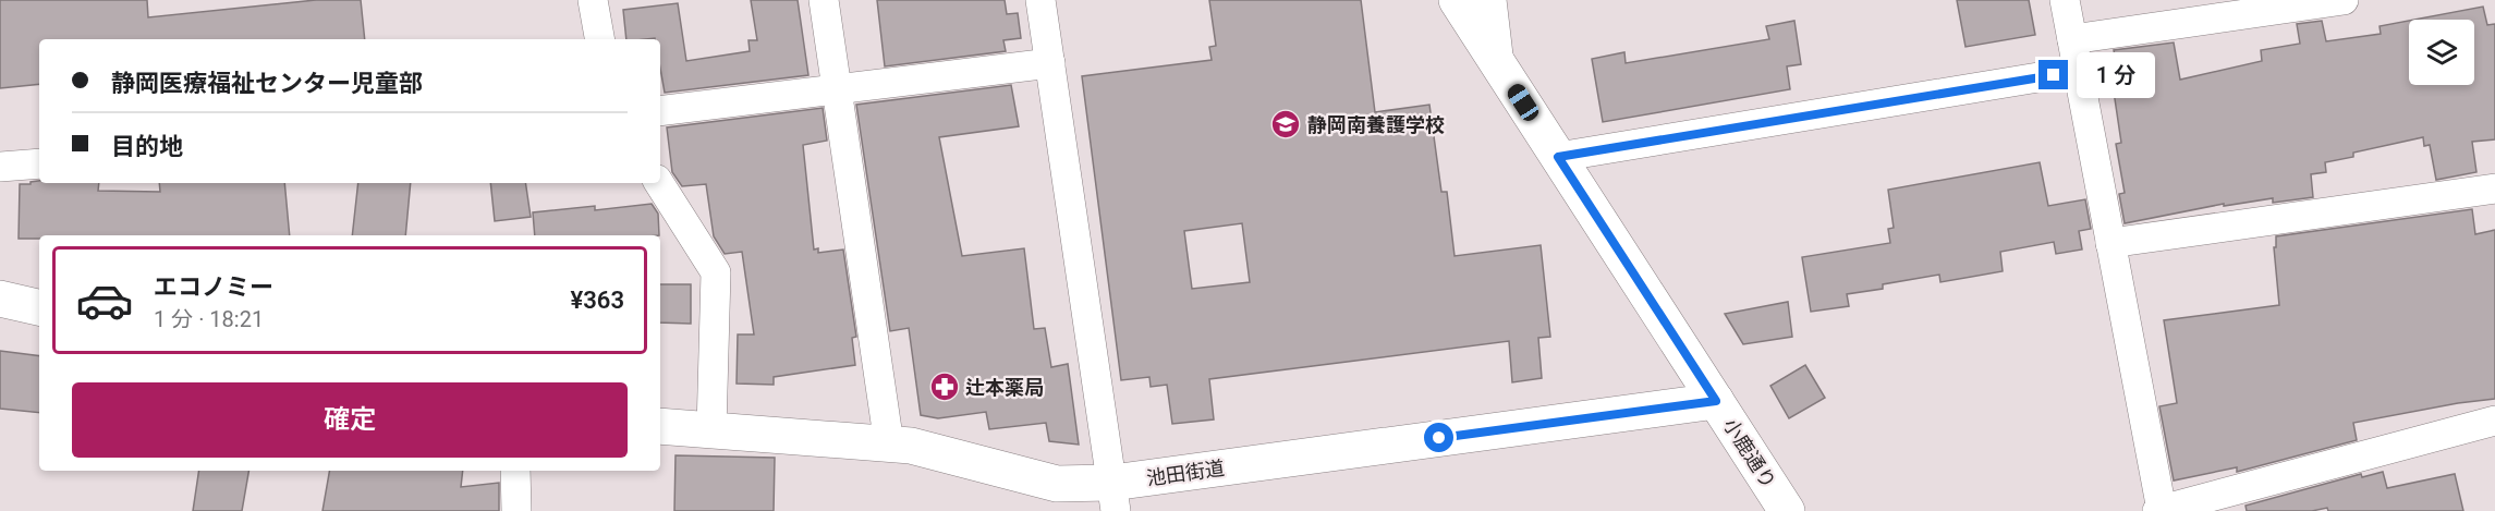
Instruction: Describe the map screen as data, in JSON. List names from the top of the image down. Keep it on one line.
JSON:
{"streets":{"street":["小鹿通り","池田街道"]},"crossings":[["小鹿通り","池田街道"]],"places":{"school or university":["静岡南養護学校"],"pharmacy":["辻本薬局"]},"page":{"banner":["静岡医療福祉センター児童部","目的地"],"bubble":"1 分","list":[{"name":"エコノミー","note":"1 分 · 18:21","value":"¥363"}],"buttons":"確定"}}
